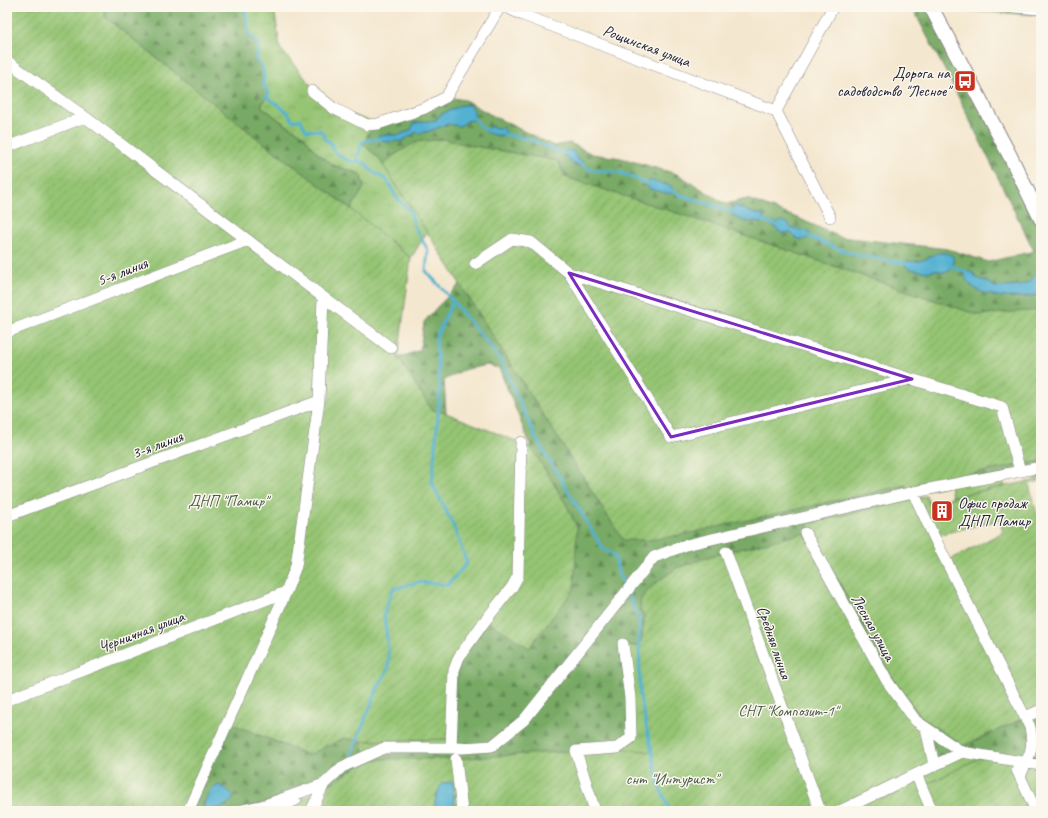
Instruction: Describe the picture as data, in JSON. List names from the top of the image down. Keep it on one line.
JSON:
{"streets":{"street":["Рощинская улица","5-я линия","3-я линия","Лесная улица","Черничная улица","Средняя линия"]},"parks":["ДНП \"Памир\"","СНТ \"Композит-1\"","снт \"Интурист\""],"places":{"bus stop":["Дорога на садоводство \"Лесное\""],"building":["Офис продаж ДНП Памир"]}}
